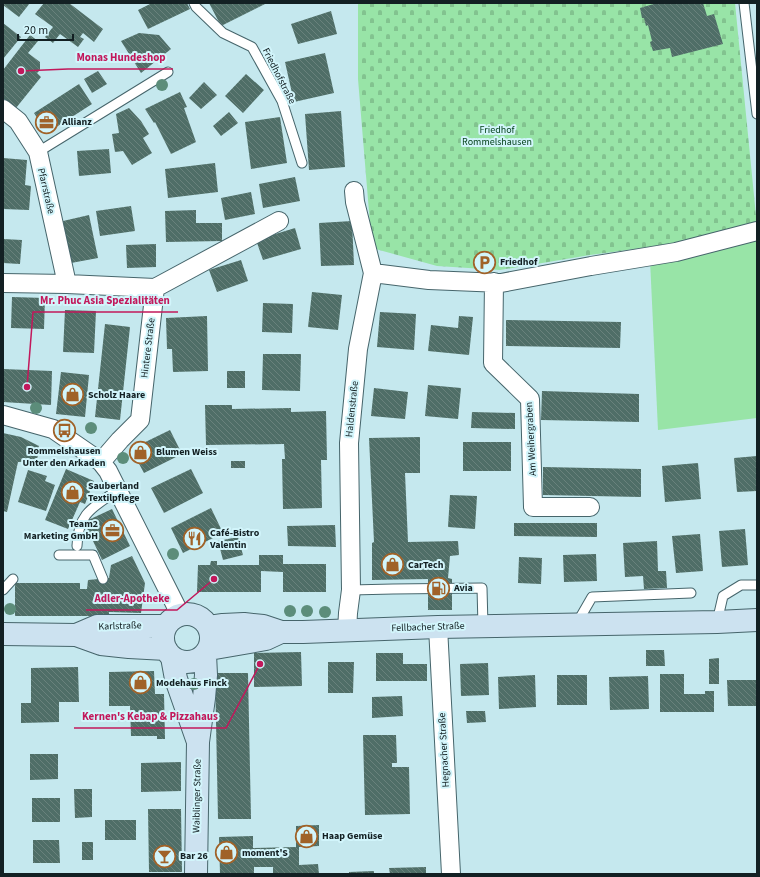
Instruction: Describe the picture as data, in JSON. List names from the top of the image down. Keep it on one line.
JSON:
{"streets":{"main road":["Karlstraße","Fellbacher Straße","Waiblinger Straße"],"street":["Pfarrstraße","Hintere Straße","Haldenstraße","Am Weihergraben","Hegnacher Straße"],"lane":["Friedhofstraße"]},"crossings":[["Haldenstraße","Fellbacher Straße"],["Karlstraße","Fellbacher Straße"],["Karlstraße","Waiblinger Straße"],["Fellbacher Straße","Hegnacher Straße"],["Fellbacher Straße","Waiblinger Straße"]],"parks":["Friedhof Rommelshausen"],"places":{"other":["Monas Hundeshop","Mr. Phuc Asia Spezialitäten","Adler-Apotheke","Kernen's Kebap & Pizzahaus"],"office":["Allianz","Team2 Marketing GmbH"],"parking":["Friedhof"],"shop":["Scholz Haare","Blumen Weiss","Sauberland Textilpflege","CarTech","Modehaus Finck","Haap Gemüse","moment'S"],"bus stop":["Rommelshausen Unter den Arkaden"],"restaurant":["Café-Bistro Valentin"],"fuel station":["Avia"],"bar":["Bar 26"]},"scale_bar":"20 m"}
